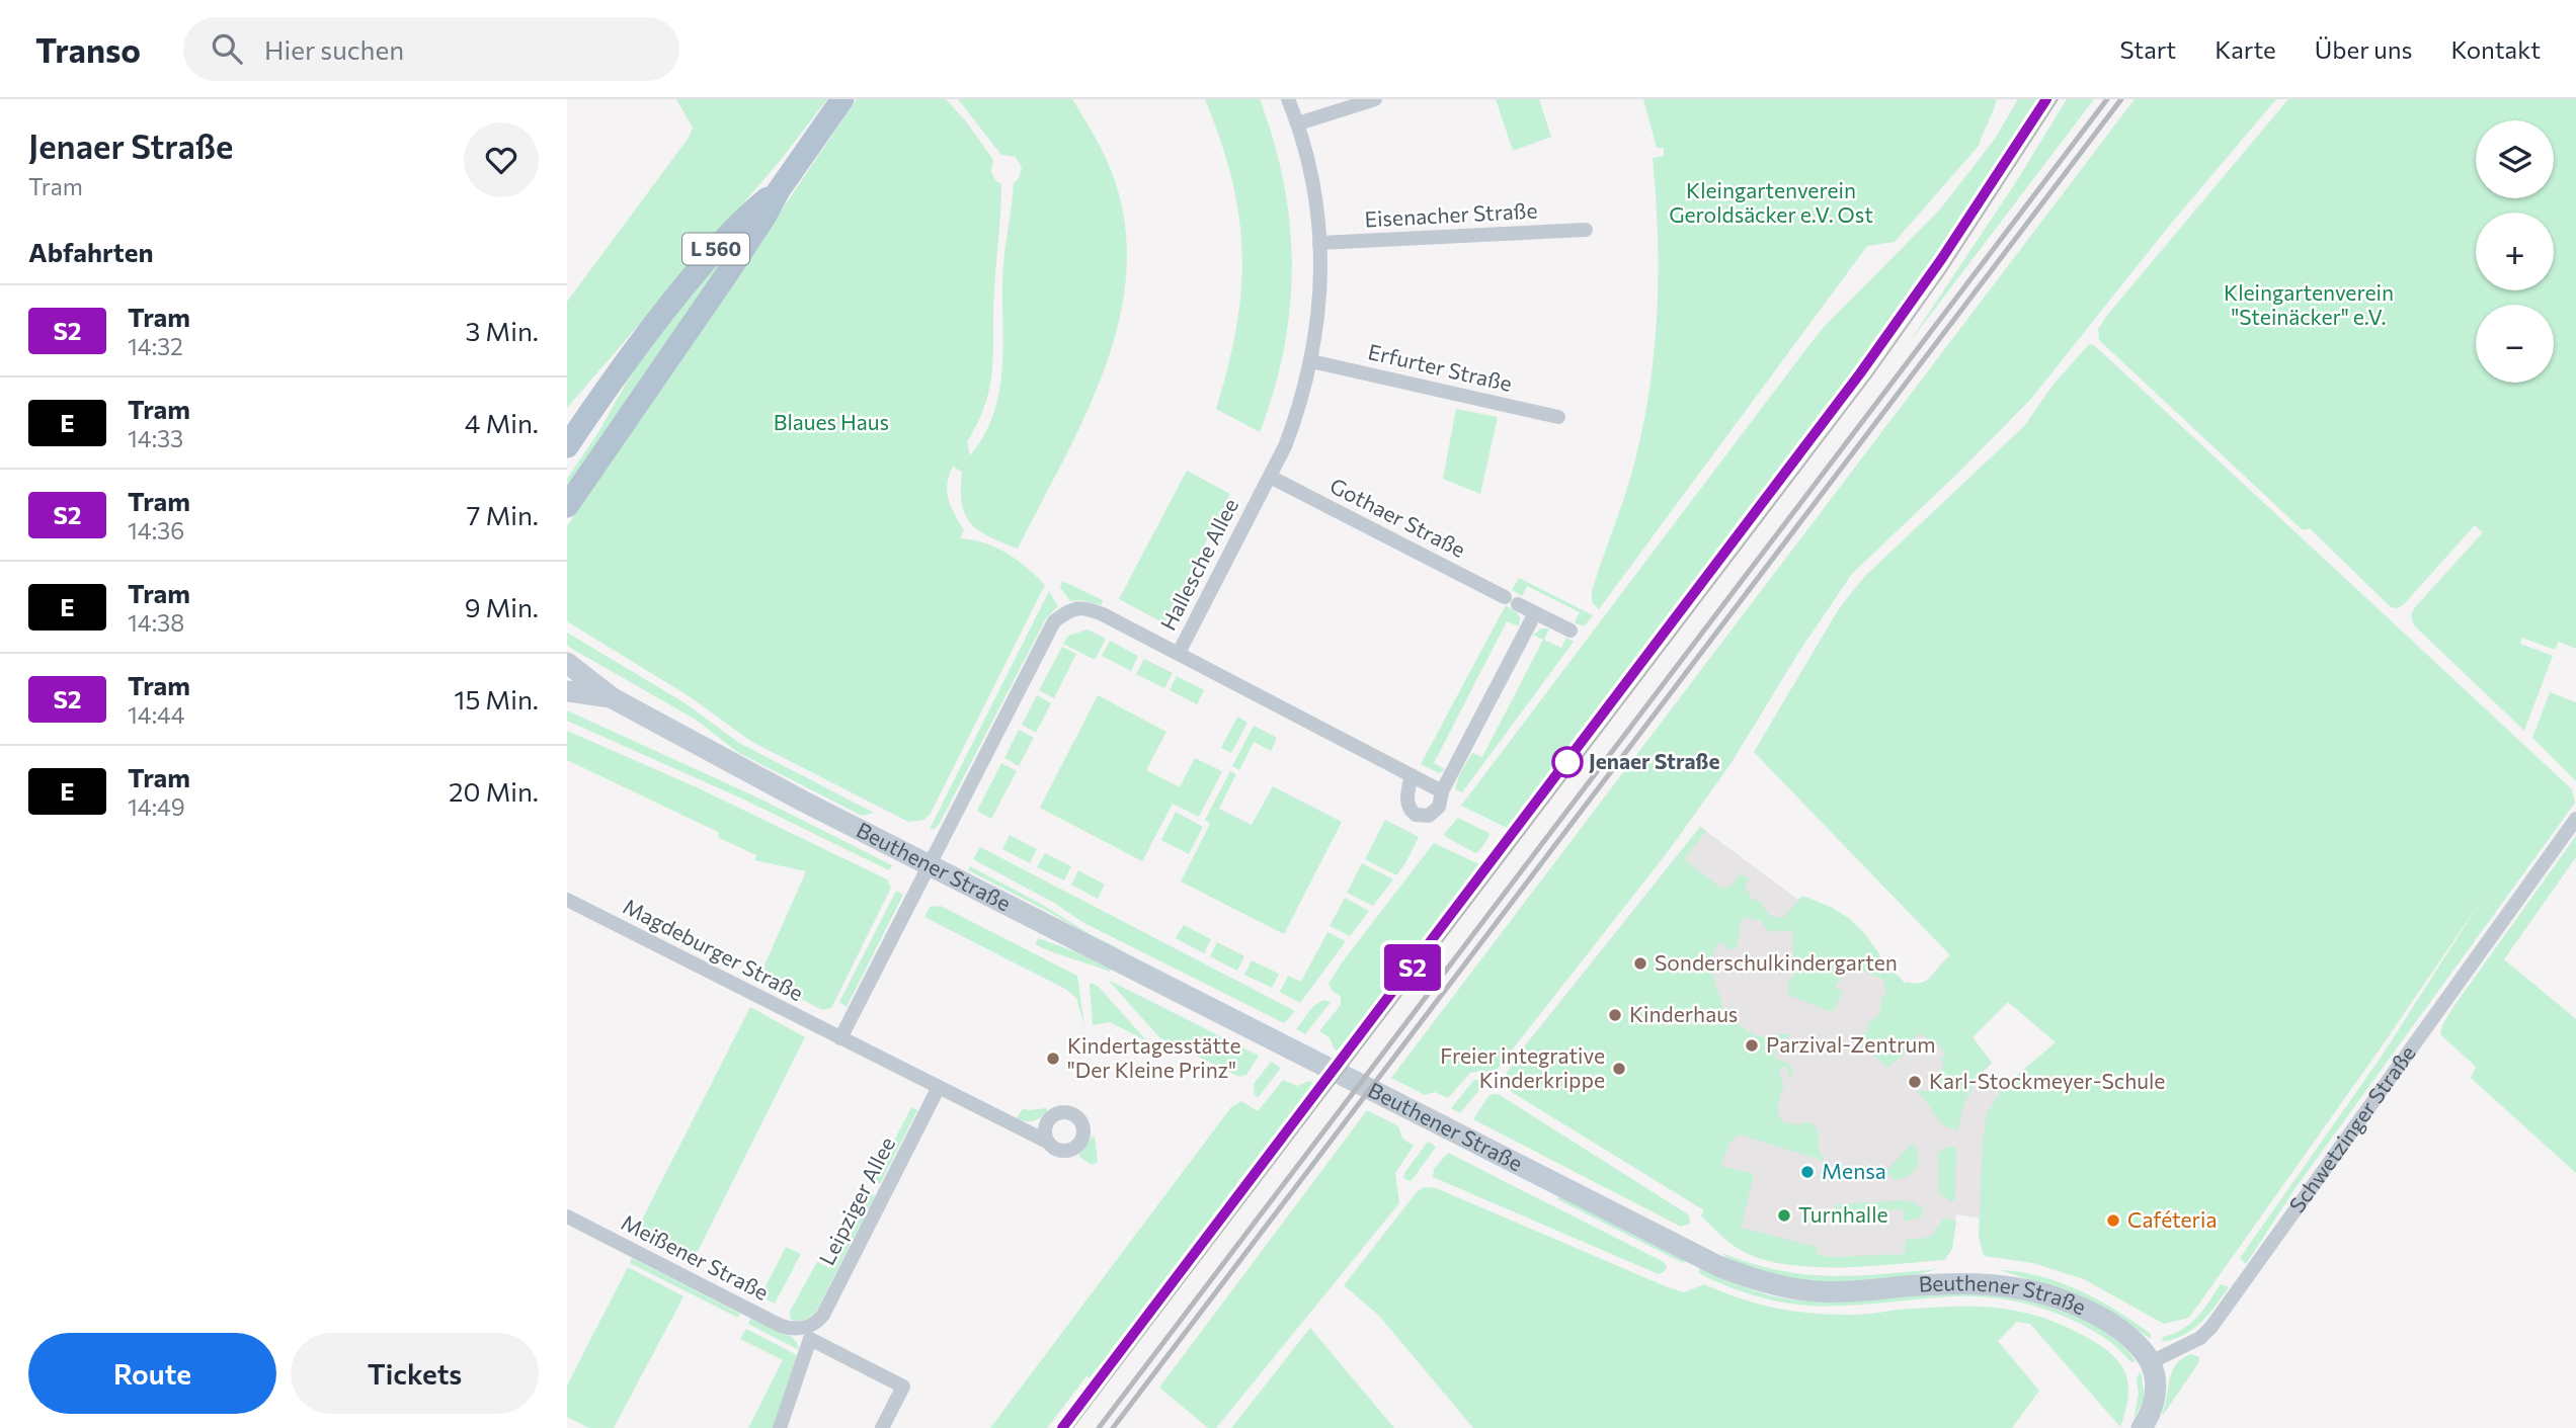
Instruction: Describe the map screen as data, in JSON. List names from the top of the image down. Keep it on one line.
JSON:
{"streets":{"main road":["L 560","Beuthener Straße"],"street":["Eisenacher Straße","Erfurter Straße","Gothaer Straße","Hallesche Allee","Magdeburger Straße","Schwetzinger Straße","Leipziger Allee","Meißener Straße"]},"crossings":[["Eisenacher Straße","Hallesche Allee"],["Erfurter Straße","Hallesche Allee"],["Gothaer Straße","Hallesche Allee"],["Hallesche Allee","Beuthener Straße"],["Beuthener Straße","Schwetzinger Straße"],["Magdeburger Straße","Leipziger Allee"],["Leipziger Allee","Meißener Straße"]],"parks":["Kleingartenverein Geroldsäcker e.V. Ost","Kleingartenverein \"Steinäcker\" e.V.","Blaues Haus"],"places":["Jenaer Straße","Sonderschulkindergarten","Kinderhaus","Parzival-Zentrum","Kindertagesstätte \"Der Kleine Prinz\"","Freier integrative Kinderkrippe","Karl-Stockmeyer-Schule","Mensa","Turnhalle","Caféteria"],"lines":["tram line S2"],"page":{"header":"Transo","search":"Hier suchen","nav":["Start","Karte","Über uns","Kontakt"],"heading":[["Jenaer Straße","Tram"],"Abfahrten"],"on_map":"S2","map_buttons":["+","−"],"list":[{"mark":"S2","name":"Tram","note":"14:32","value":"3 Min."},{"mark":"E","name":"Tram","note":"14:33","value":"4 Min."},{"mark":"S2","name":"Tram","note":"14:36","value":"7 Min."},{"mark":"E","name":"Tram","note":"14:38","value":"9 Min."},{"mark":"S2","name":"Tram","note":"14:44","value":"15 Min."},{"mark":"E","name":"Tram","note":"14:49","value":"20 Min."}],"buttons":["Route","Tickets"]}}
